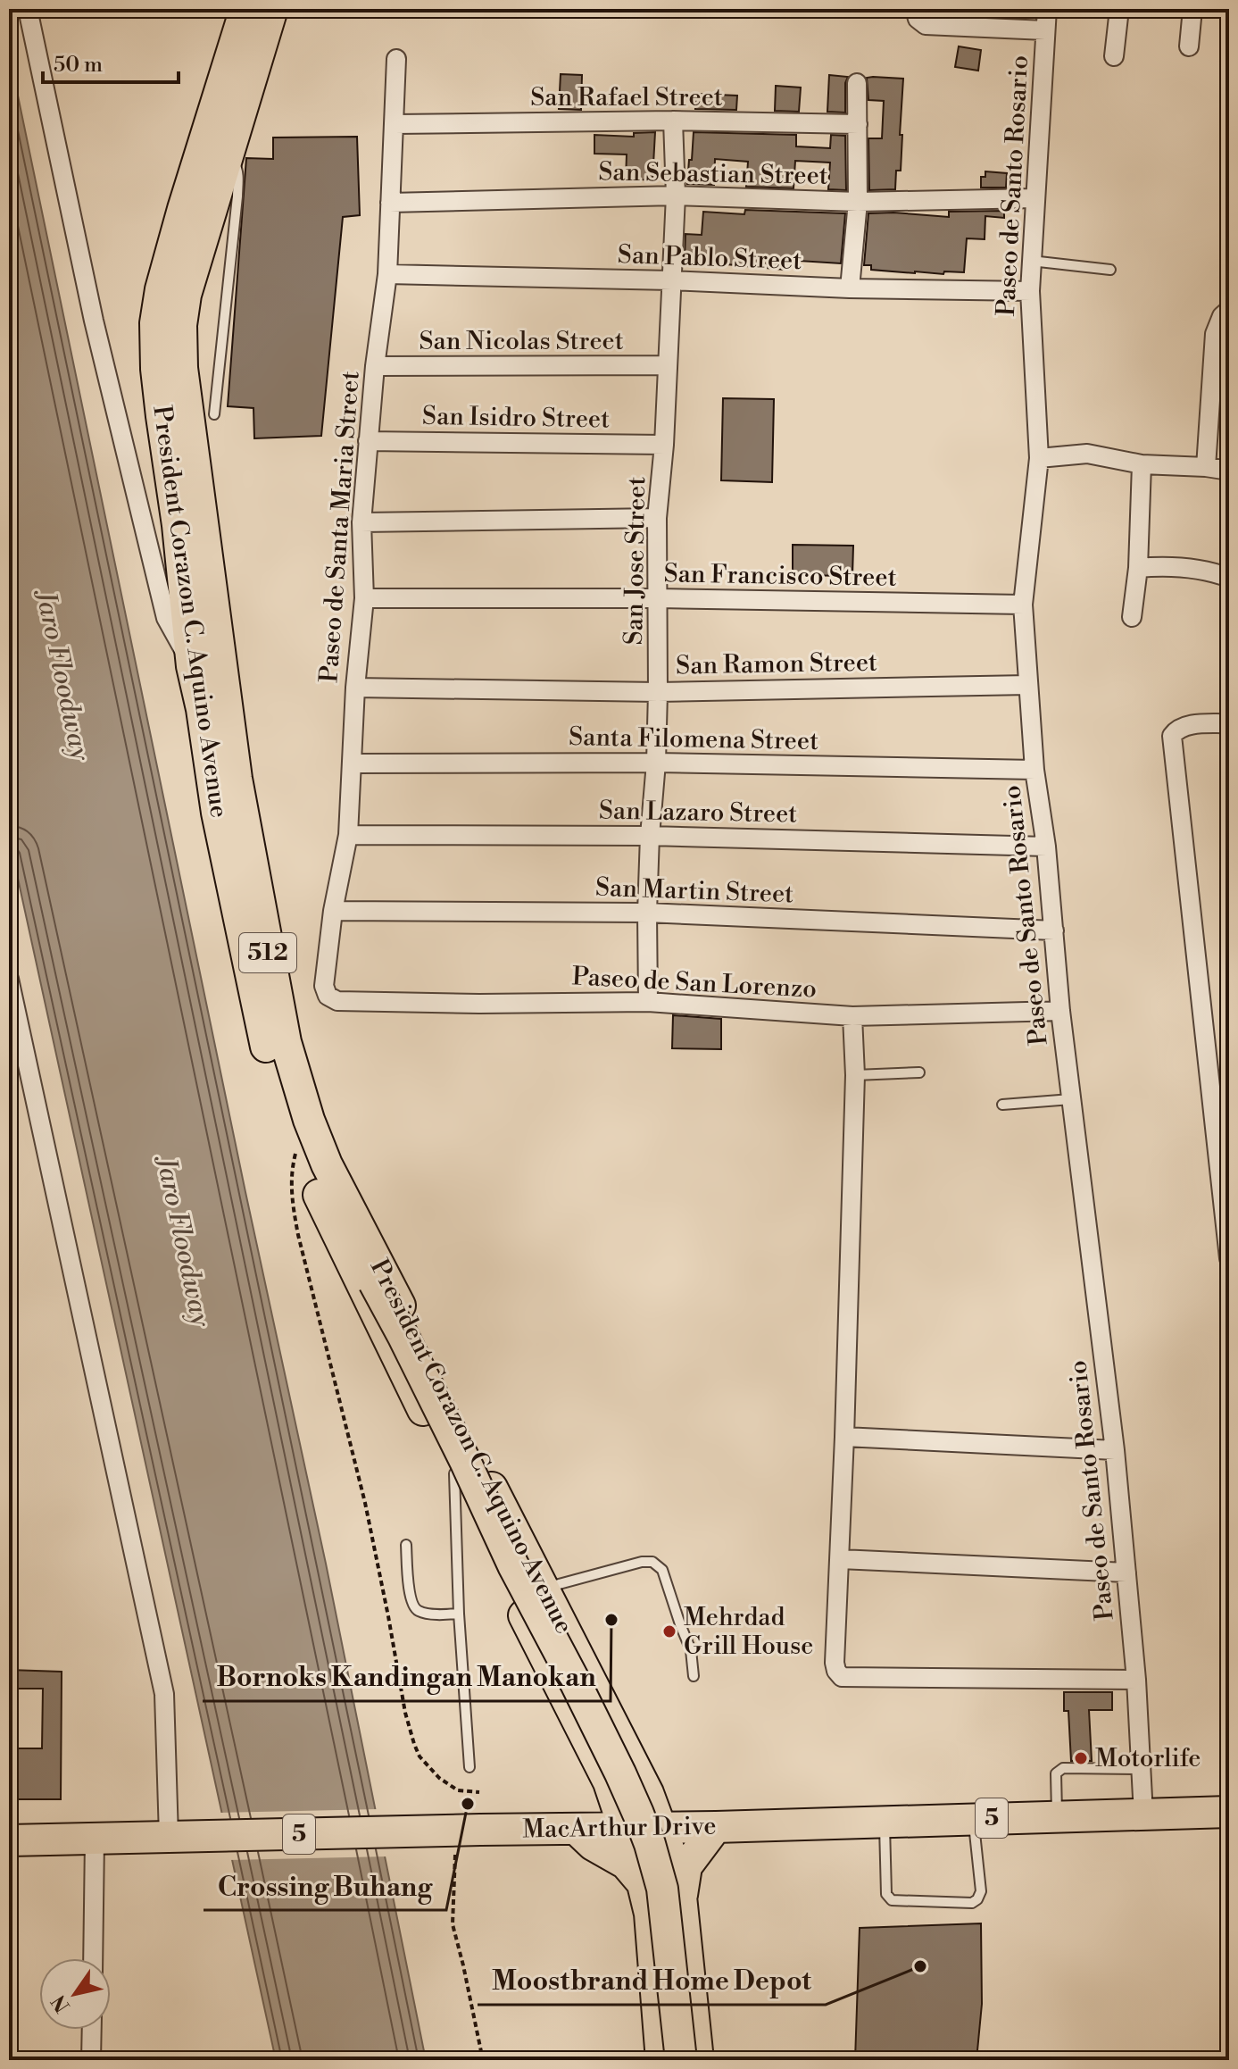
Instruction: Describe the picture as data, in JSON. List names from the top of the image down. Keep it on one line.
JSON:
{"streets":{"main road":["President Corazon C. Aquino Avenue","512","5","MacArthur Drive"],"street":["San Rafael Street","San Sebastian Street","Paseo de Santo Rosario","San Pablo Street","San Nicolas Street","San Isidro Street","Paseo de Santa Maria Street","San Jose Street","San Francisco Street","San Ramon Street","Santa Filomena Street","San Lazaro Street","San Martin Street","Paseo de San Lorenzo"]},"crossings":[["San Rafael Street","Paseo de Santa Maria Street"],["San Rafael Street","San Jose Street"],["San Sebastian Street","Paseo de Santo Rosario"],["San Sebastian Street","Paseo de Santa Maria Street"],["San Sebastian Street","San Jose Street"],["Paseo de Santo Rosario","San Pablo Street"],["Paseo de Santo Rosario","San Francisco Street"],["Paseo de Santo Rosario","San Ramon Street"],["Paseo de Santo Rosario","Santa Filomena Street"],["Paseo de Santo Rosario","San Lazaro Street"],["Paseo de Santo Rosario","San Martin Street"],["Paseo de Santo Rosario","Paseo de San Lorenzo"],["Paseo de Santo Rosario","MacArthur Drive"],["San Pablo Street","Paseo de Santa Maria Street"],["San Pablo Street","San Jose Street"],["San Nicolas Street","Paseo de Santa Maria Street"],["San Nicolas Street","San Jose Street"],["San Isidro Street","Paseo de Santa Maria Street"],["San Isidro Street","San Jose Street"],["Paseo de Santa Maria Street","San Francisco Street"],["Paseo de Santa Maria Street","San Ramon Street"],["Paseo de Santa Maria Street","Santa Filomena Street"],["Paseo de Santa Maria Street","San Lazaro Street"],["Paseo de Santa Maria Street","San Martin Street"],["Paseo de Santa Maria Street","Paseo de San Lorenzo"],["San Jose Street","San Francisco Street"],["San Jose Street","San Ramon Street"],["San Jose Street","Santa Filomena Street"],["San Jose Street","San Lazaro Street"],["San Jose Street","San Martin Street"],["San Jose Street","Paseo de San Lorenzo"],["President Corazon C. Aquino Avenue","MacArthur Drive"]],"water":["Jaro Floodway"],"places":["Bornoks Kandingan Manokan","Mehrdad Grill House","Motorlife","Crossing Buhang","Moostbrand Home Depot"],"scale_bar":"50 m","north":"bottom left"}
